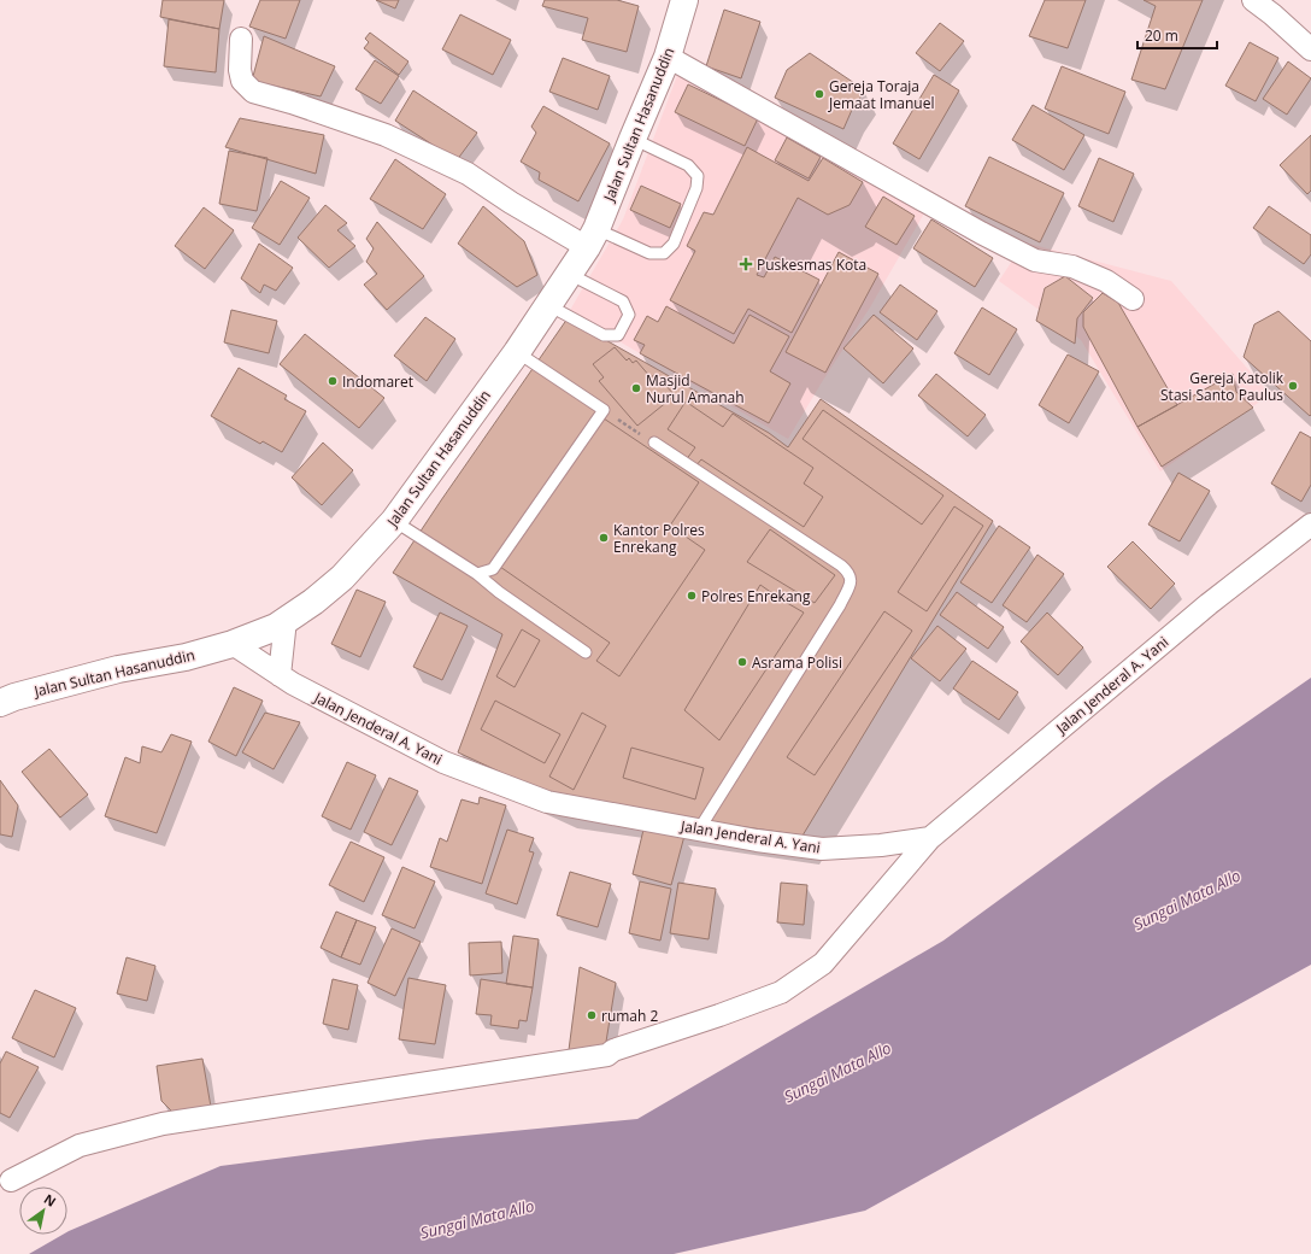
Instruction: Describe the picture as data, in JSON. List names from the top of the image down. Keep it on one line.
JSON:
{"streets":{"highway":["Jalan Sultan Hasanuddin"],"street":["Jalan Jenderal A. Yani"]},"crossings":[["Jalan Sultan Hasanuddin","Jalan Jenderal A. Yani"]],"water":["Sungai Mata Allo"],"places":{"other":["Gereja Toraja Jemaat Imanuel","Indomaret","Gereja Katolik Stasi Santo Paulus","Masjid Nurul Amanah","Kantor Polres Enrekang","Polres Enrekang","Asrama Polisi","rumah 2"],"health":["Puskesmas Kota"]},"scale_bar":"20 m","north":"top right"}
